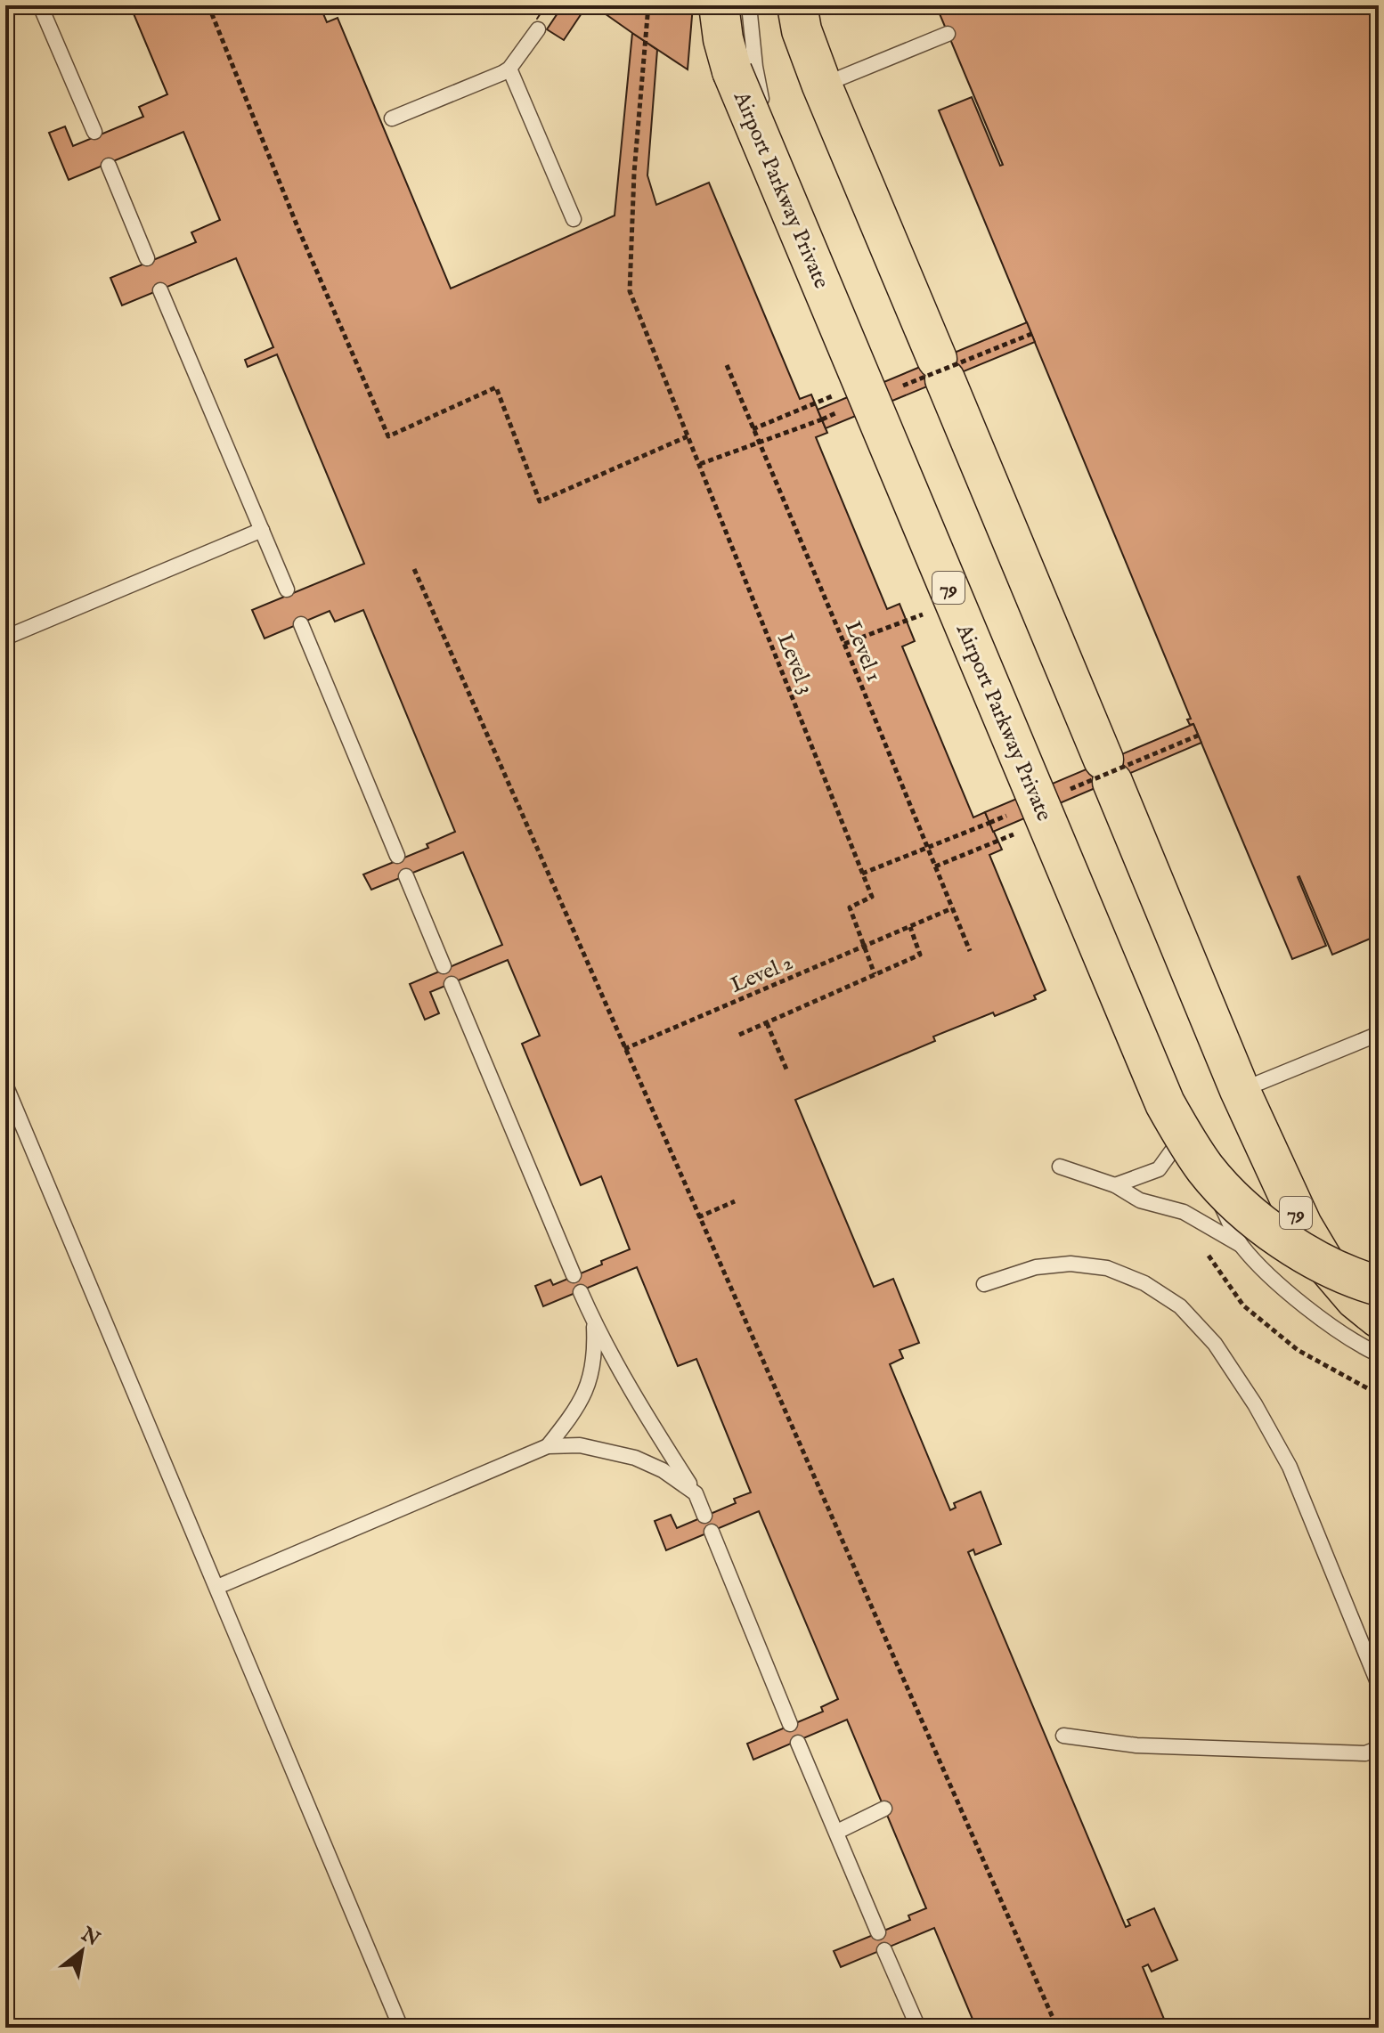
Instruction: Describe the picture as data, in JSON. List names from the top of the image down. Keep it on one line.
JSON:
{"streets":{"highway":["Airport Parkway Private","79"],"path":["Level 1","Level 3","Level 2"]},"crossings":[["Level 1","Level 2"]],"north":"top right"}
